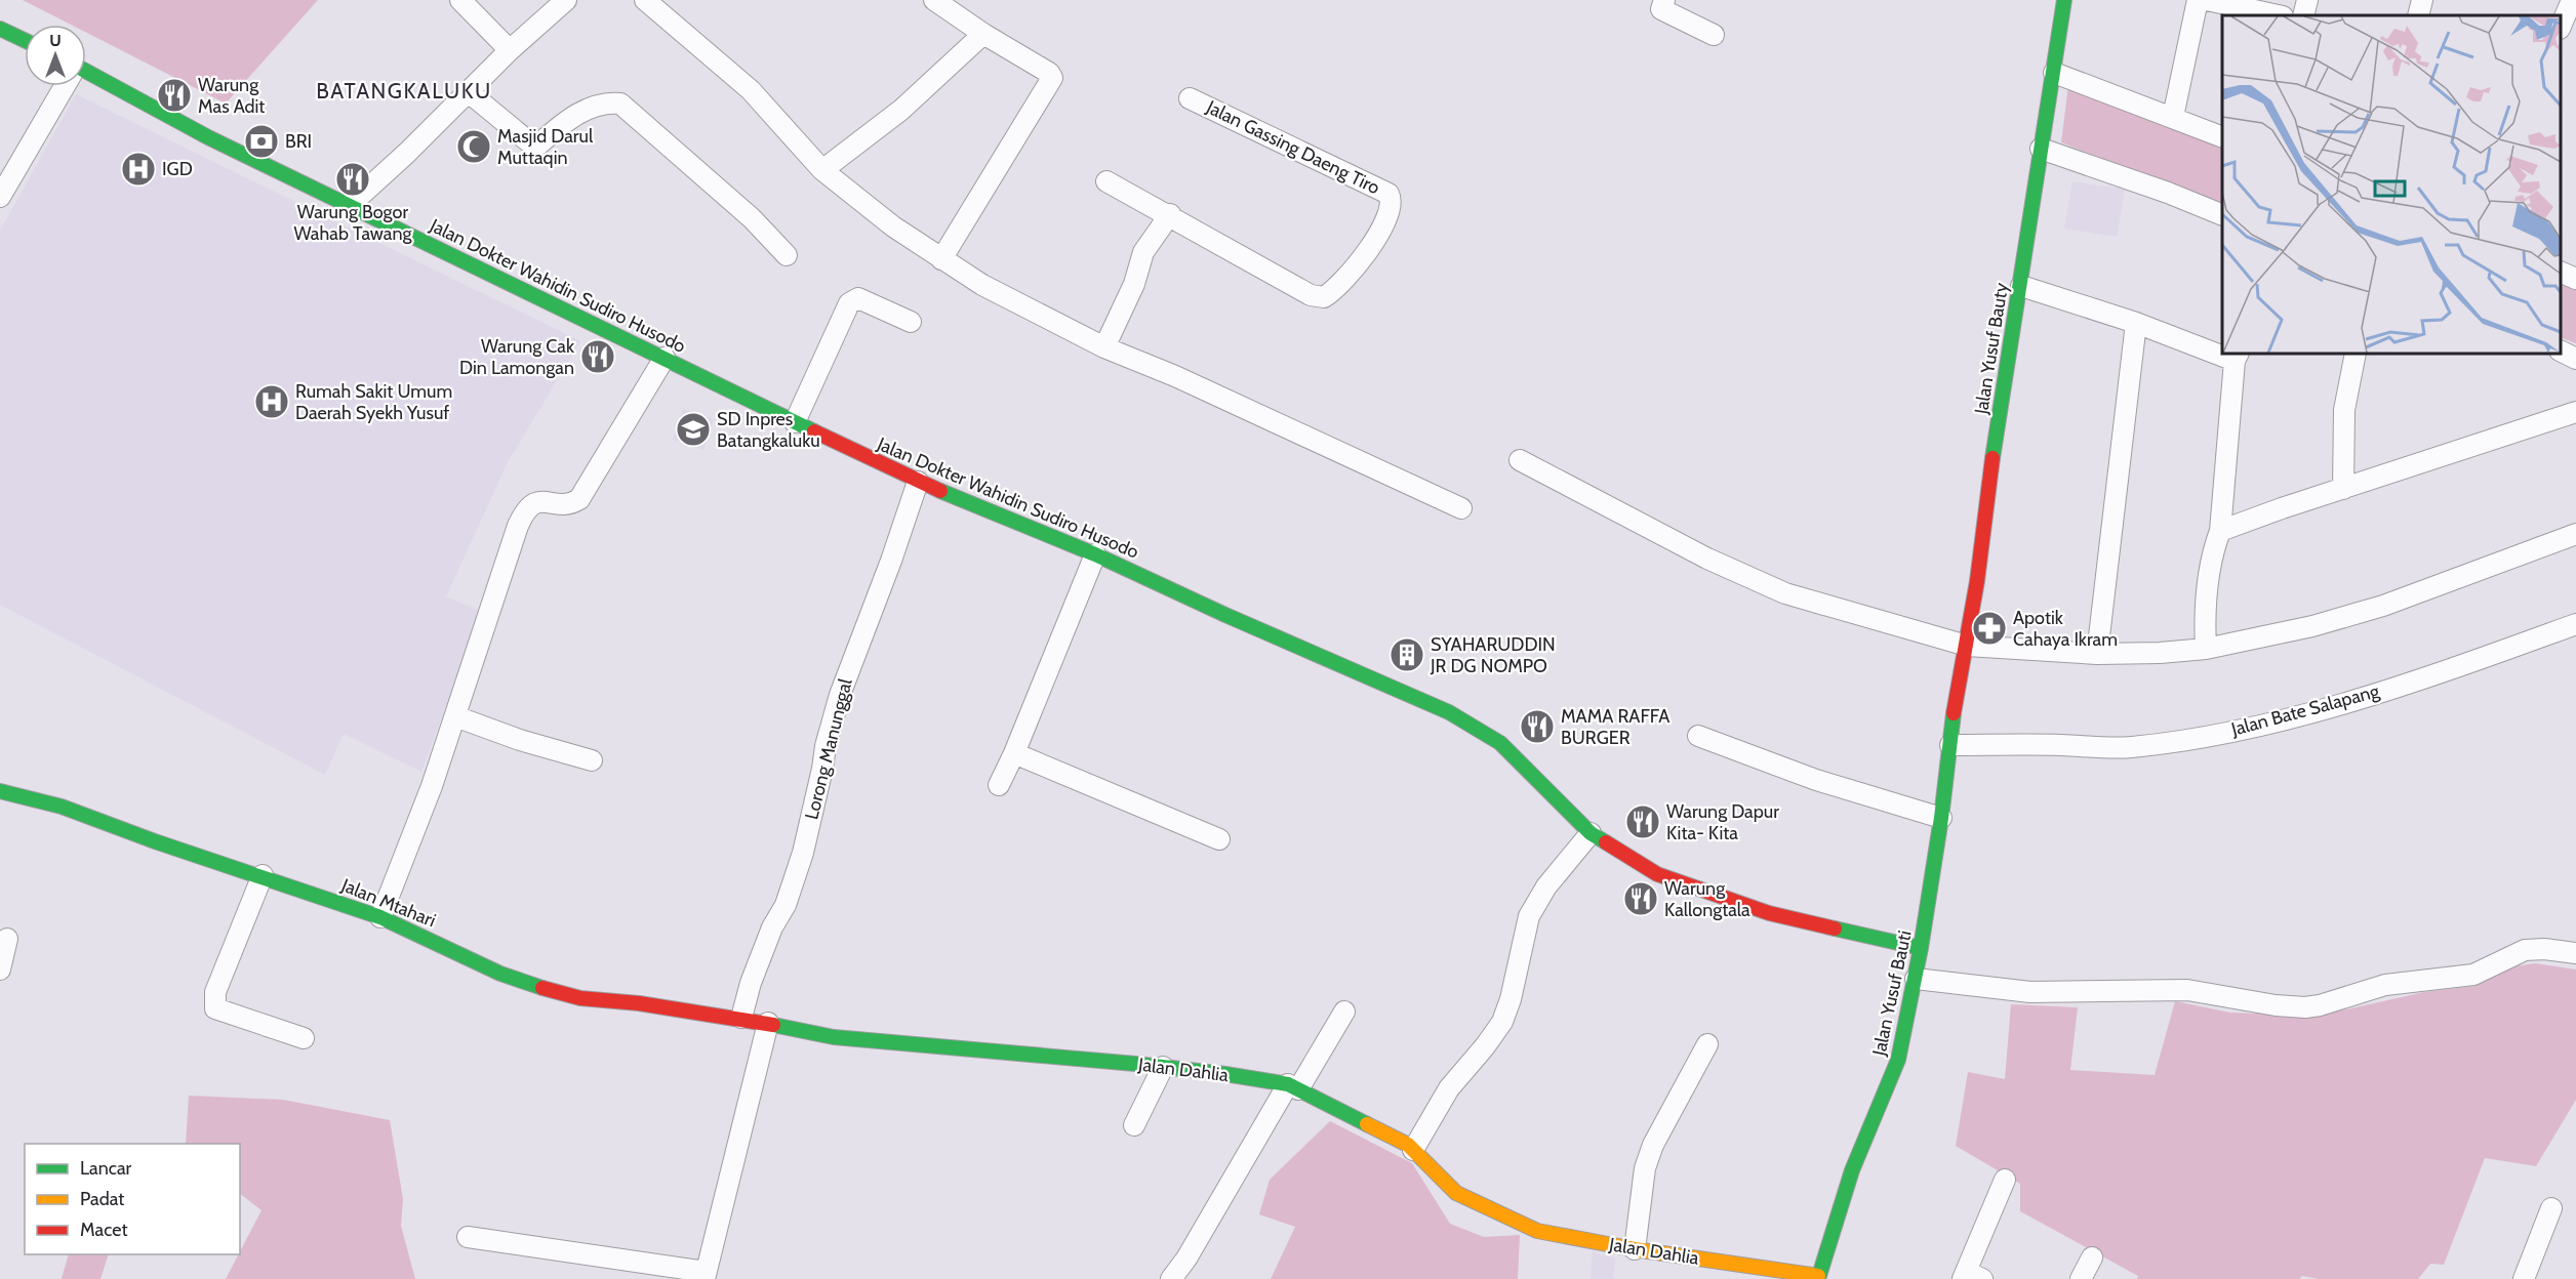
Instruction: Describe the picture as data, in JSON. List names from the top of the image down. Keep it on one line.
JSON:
{"streets":{"street":["Jalan Gassing Daeng Tiro","Jalan Dokter Wahidin Sudiro Husodo","Jalan Yusuf Bauty","Jalan Bate Salapang","Lorong Manunggal","Jalan Mtahari","Jalan Yusuf Bauti","Jalan Dahlia"]},"crossings":[["Jalan Dokter Wahidin Sudiro Husodo","Lorong Manunggal"],["Jalan Dokter Wahidin Sudiro Husodo","Jalan Yusuf Bauti"],["Jalan Yusuf Bauty","Jalan Yusuf Bauti"],["Jalan Bate Salapang","Jalan Yusuf Bauti"],["Lorong Manunggal","Jalan Mtahari"],["Jalan Mtahari","Jalan Dahlia"],["Jalan Yusuf Bauti","Jalan Dahlia"]],"districts":["BATANGKALUKU"],"places":{"restaurant":["Warung Mas Adit","Warung Bogor Wahab Tawang","Warung Cak Din Lamongan","MAMA RAFFA BURGER","Warung Dapur Kita- Kita","Warung Kallongtala"],"bank":["BRI"],"mosque":["Masjid Darul Muttaqin"],"hospital":["IGD","Rumah Sakit Umum Daerah Syekh Yusuf"],"school or university":["SD Inpres Batangkaluku"],"pharmacy":["Apotik Cahaya Ikram"],"building":["SYAHARUDDIN JR DG NOMPO"]},"legend":["Lancar","Padat","Macet"],"north":"top"}
